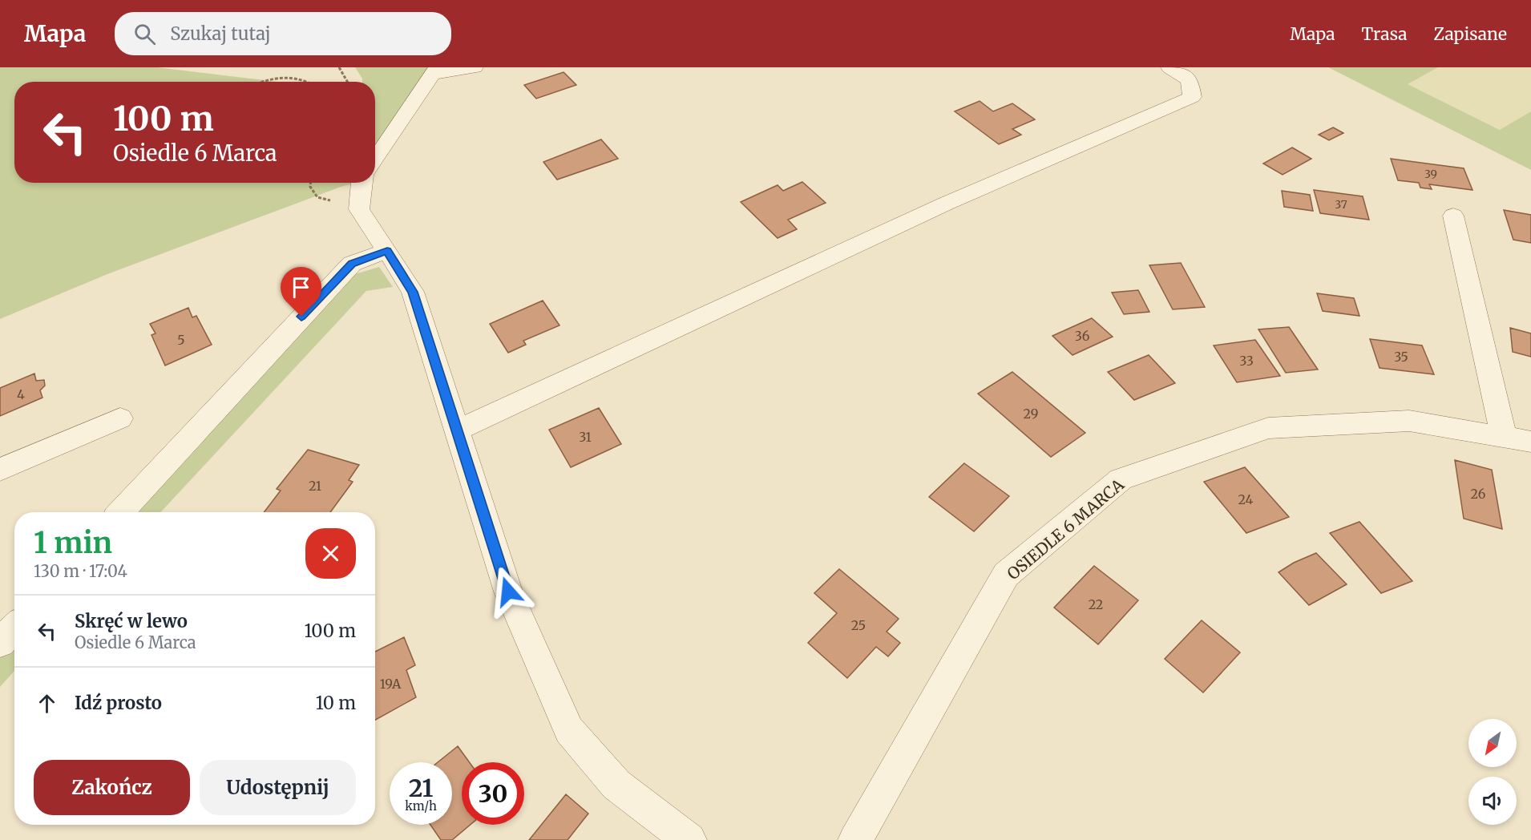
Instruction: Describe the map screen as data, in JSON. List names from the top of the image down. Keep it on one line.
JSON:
{"streets":{"street":["OSIEDLE 6 MARCA"]},"house_numbers":["39","37","36","5","35","33","4","29","31","21","26","24","22","25","19A"],"north":"bottom left","page":{"header":"Mapa","search":"Szukaj tutaj","nav":["Mapa","Trasa","Zapisane"],"turn":["100 m","Osiedle 6 Marca"],"heading":["1 min","130 m · 17:04"],"list":[{"name":"Skręć w lewo","note":"Osiedle 6 Marca","value":"100 m"},{"name":"Idź prosto","value":"10 m"}],"buttons":["Zakończ","Udostępnij"],"speed":"21 km/h","limit":"30"}}
